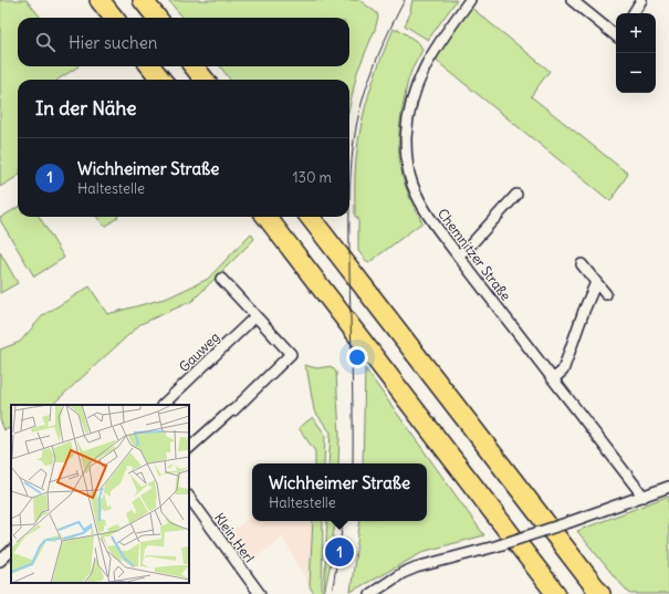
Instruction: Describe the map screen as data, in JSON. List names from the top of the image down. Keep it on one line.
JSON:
{"streets":{"street":["Chemnitzer Straße","Gauweg","Klein Herl"]},"page":{"map_buttons":["+","−"],"search":"Hier suchen","heading":"In der Nähe","list":[{"mark":"1","name":"Wichheimer Straße","note":"Haltestelle","value":"130 m"}],"popup":["Wichheimer Straße","Haltestelle"],"pins":"1"}}
